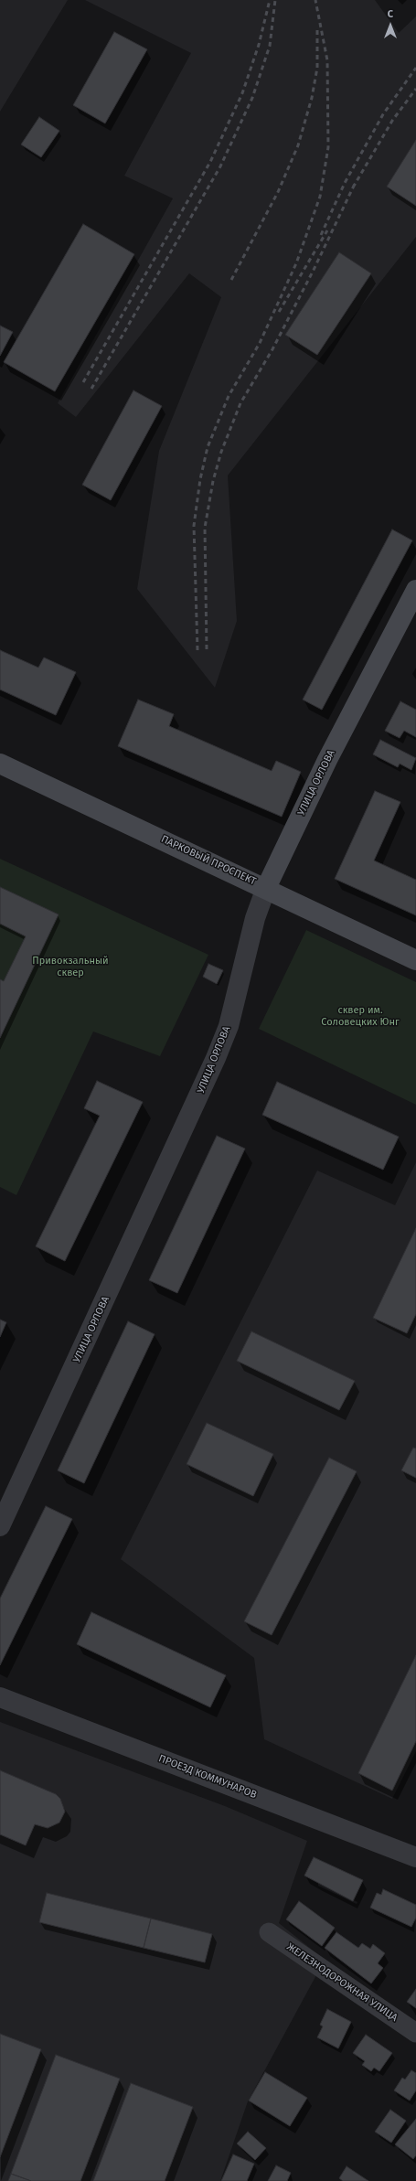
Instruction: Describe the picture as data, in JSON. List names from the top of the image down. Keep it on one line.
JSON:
{"streets":{"main road":["УЛИЦА ОРЛОВА","ПАРКОВЫЙ ПРОСПЕКТ"],"street":["ПРОЕЗД КОММУНАРОВ","ЖЕЛЕЗНОДОРОЖНАЯ УЛИЦА"]},"crossings":[["УЛИЦА ОРЛОВА","ПАРКОВЫЙ ПРОСПЕКТ"]],"parks":["Привокзальный сквер","сквер им. Соловецких Юнг"],"north":"top"}
